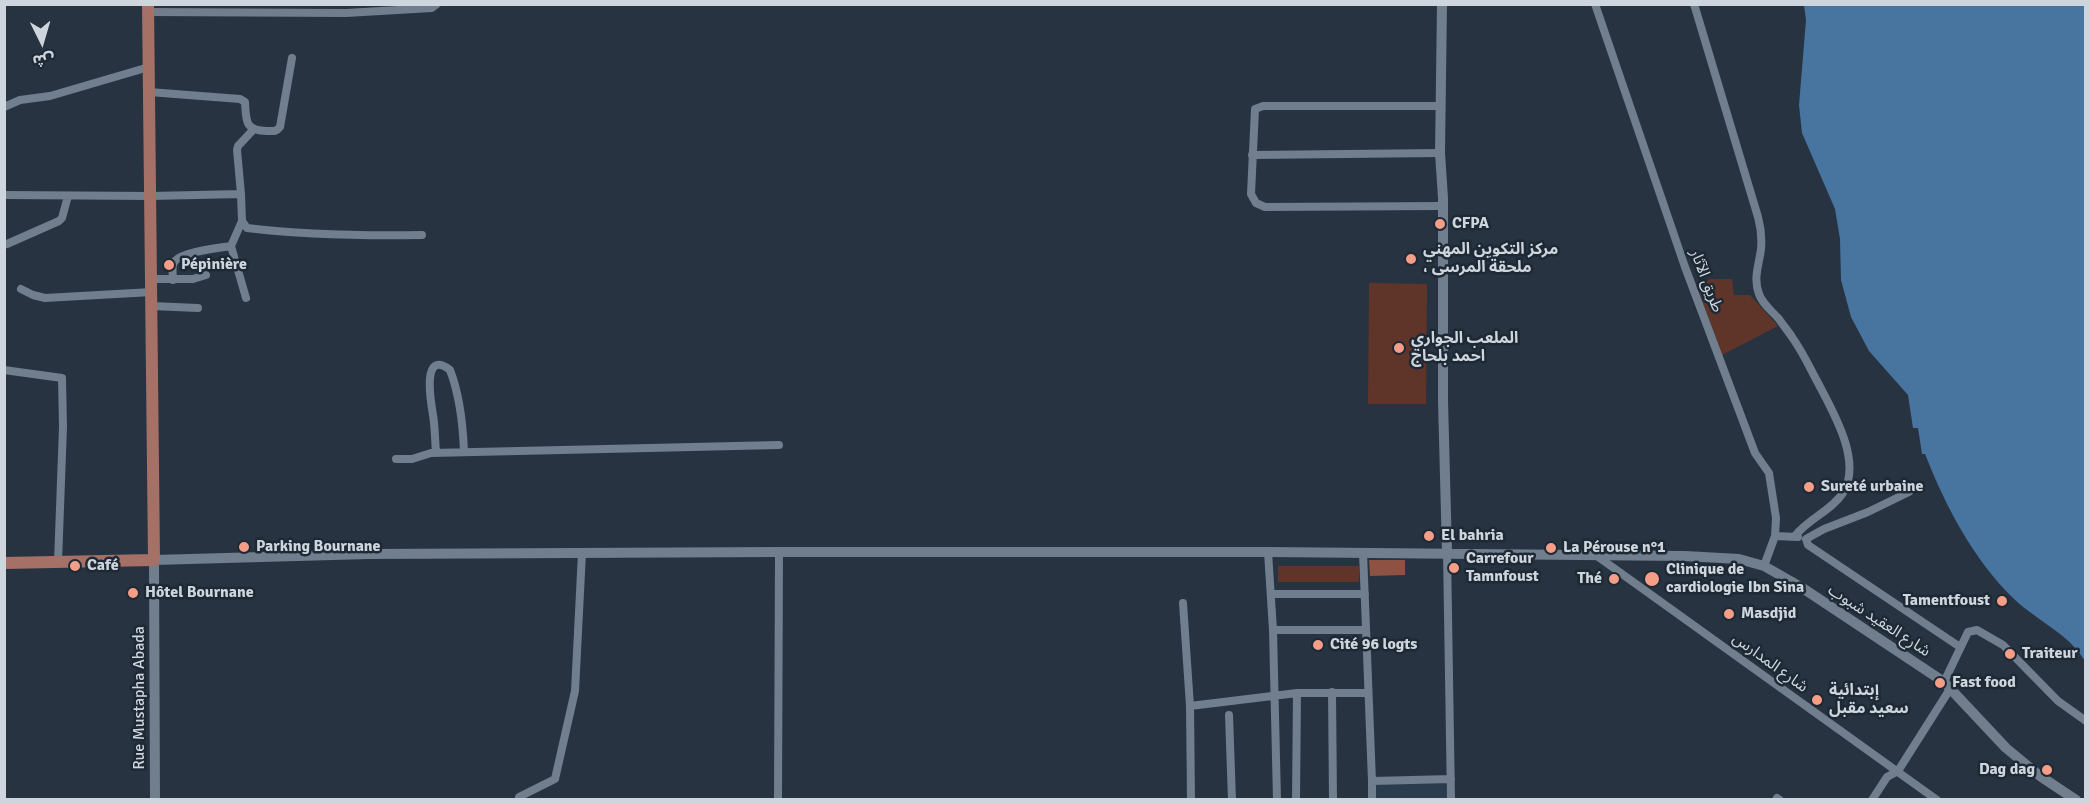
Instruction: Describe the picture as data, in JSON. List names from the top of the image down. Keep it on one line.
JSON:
{"streets":{"main road":["شارع العقيد شبوب","Rue Mustapha Abada"],"street":["طريق الآثار","شارع المدارس"]},"crossings":[["طريق الآثار","شارع العقيد شبوب"],["شارع العقيد شبوب","شارع المدارس"],["شارع العقيد شبوب","Rue Mustapha Abada"]],"places":["CFPA","مركز التكوين المهني ، ملحقة المرسى","Pépinière","الملعب الجواري احمد بلحاج","Sureté urbaine","El bahria","Parking Bournane","La Pérouse n°1","Café","Carrefour Tamnfoust","Thé","Clinique de cardiologie Ibn Sina","Hôtel Bournane","Tamentfoust","Masdjid","Cité 96 logts","Traiteur","Fast food","إبتدائية سعيد مقبل","Dag dag"],"north":"bottom"}
